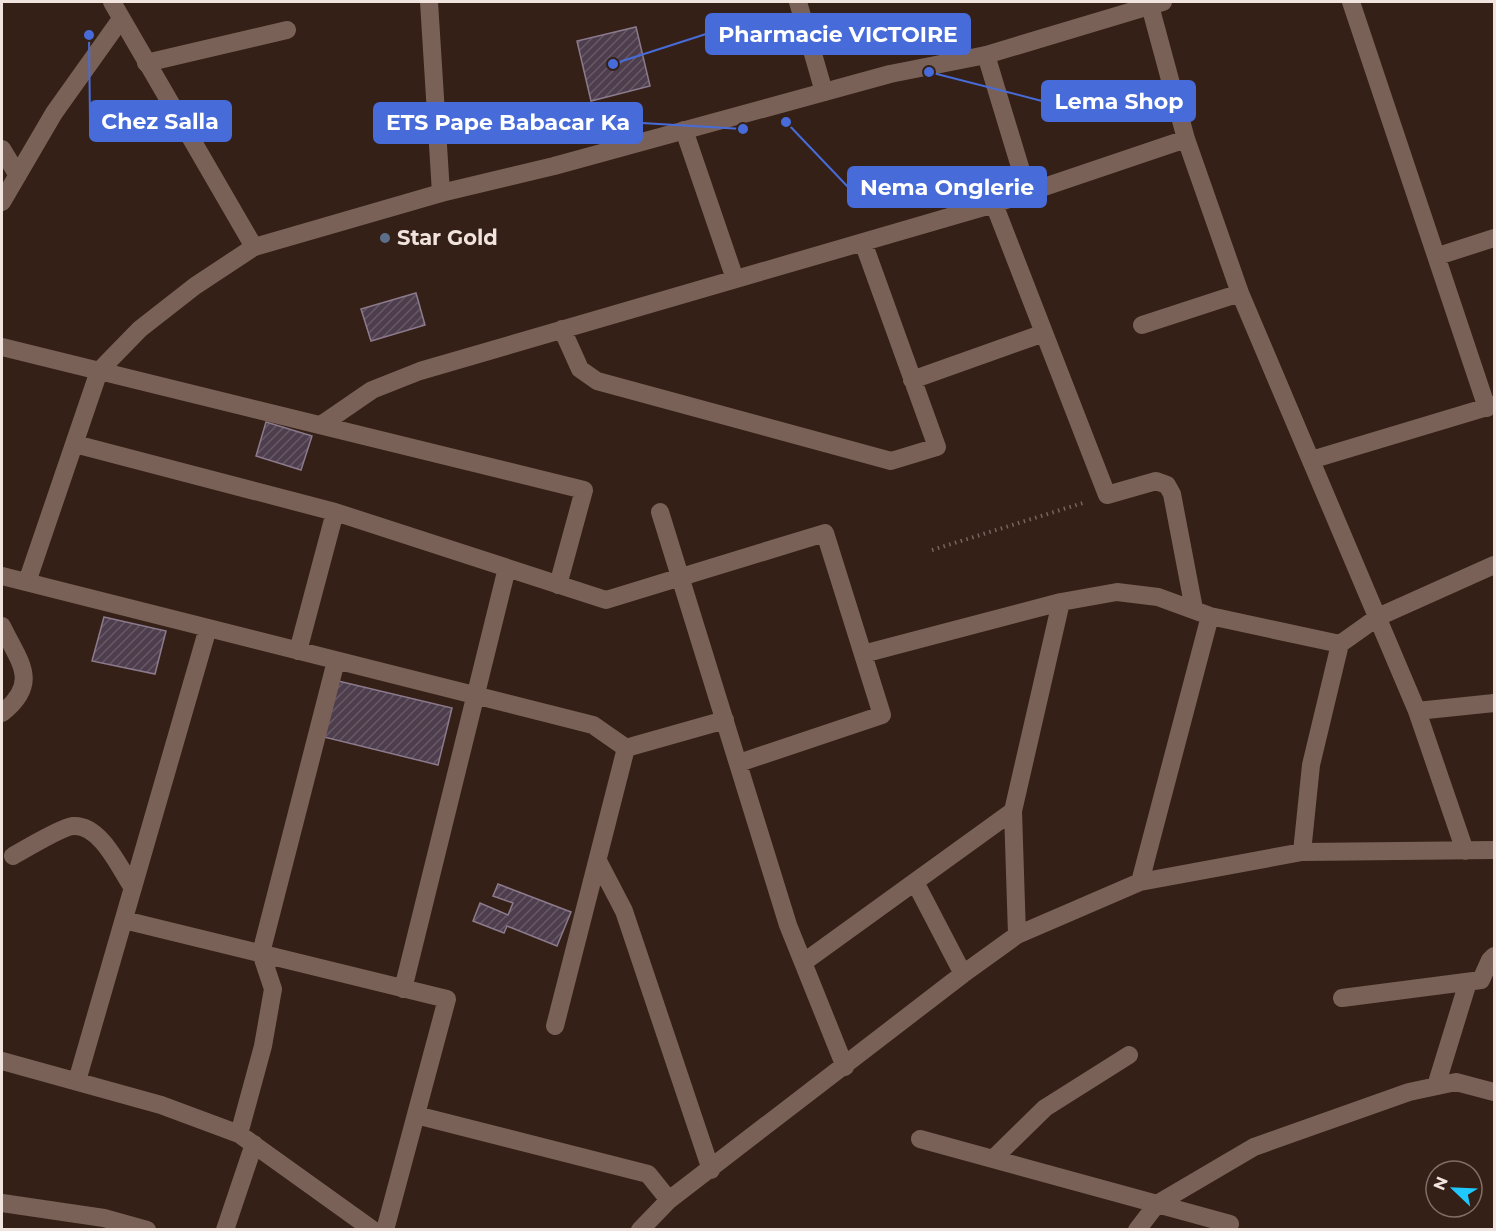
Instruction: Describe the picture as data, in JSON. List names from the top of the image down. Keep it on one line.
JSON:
{"places":["Chez Salla","Pharmacie VICTOIRE","Lema Shop","Nema Onglerie","ETS Pape Babacar Ka","Star Gold"],"north":"top left"}
